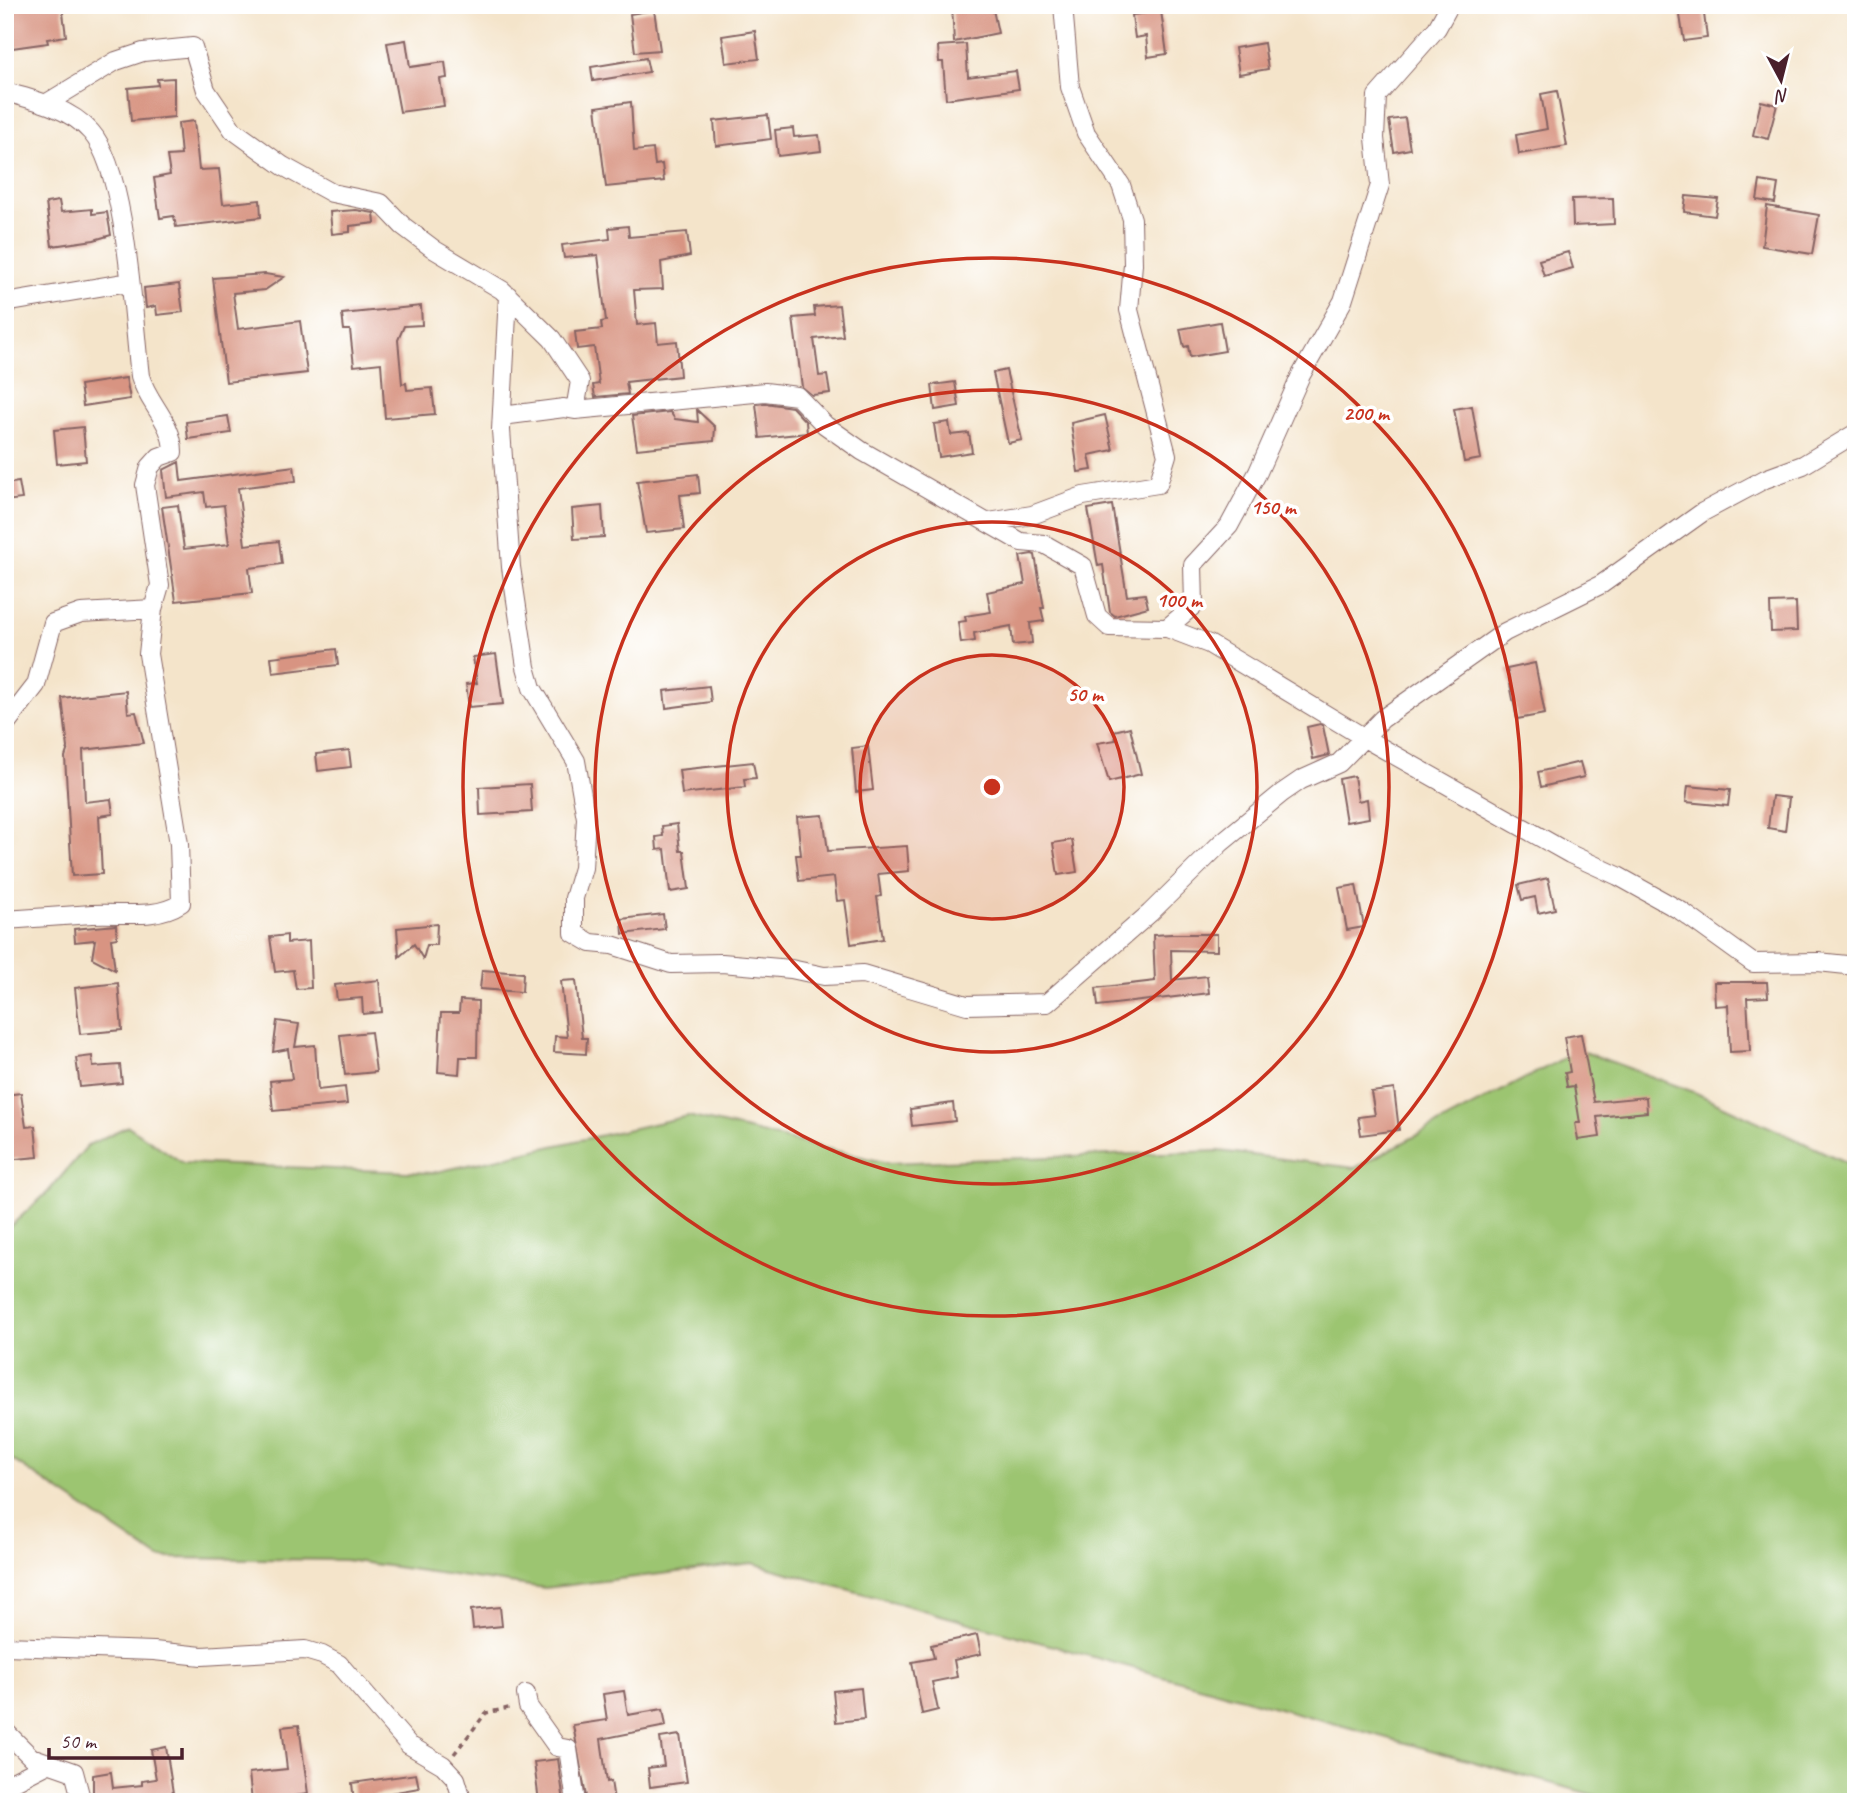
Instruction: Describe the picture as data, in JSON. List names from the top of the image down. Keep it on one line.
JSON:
{"scale_bar":"50 m","north":"bottom","rings":["200 m","150 m","100 m","50 m"]}
